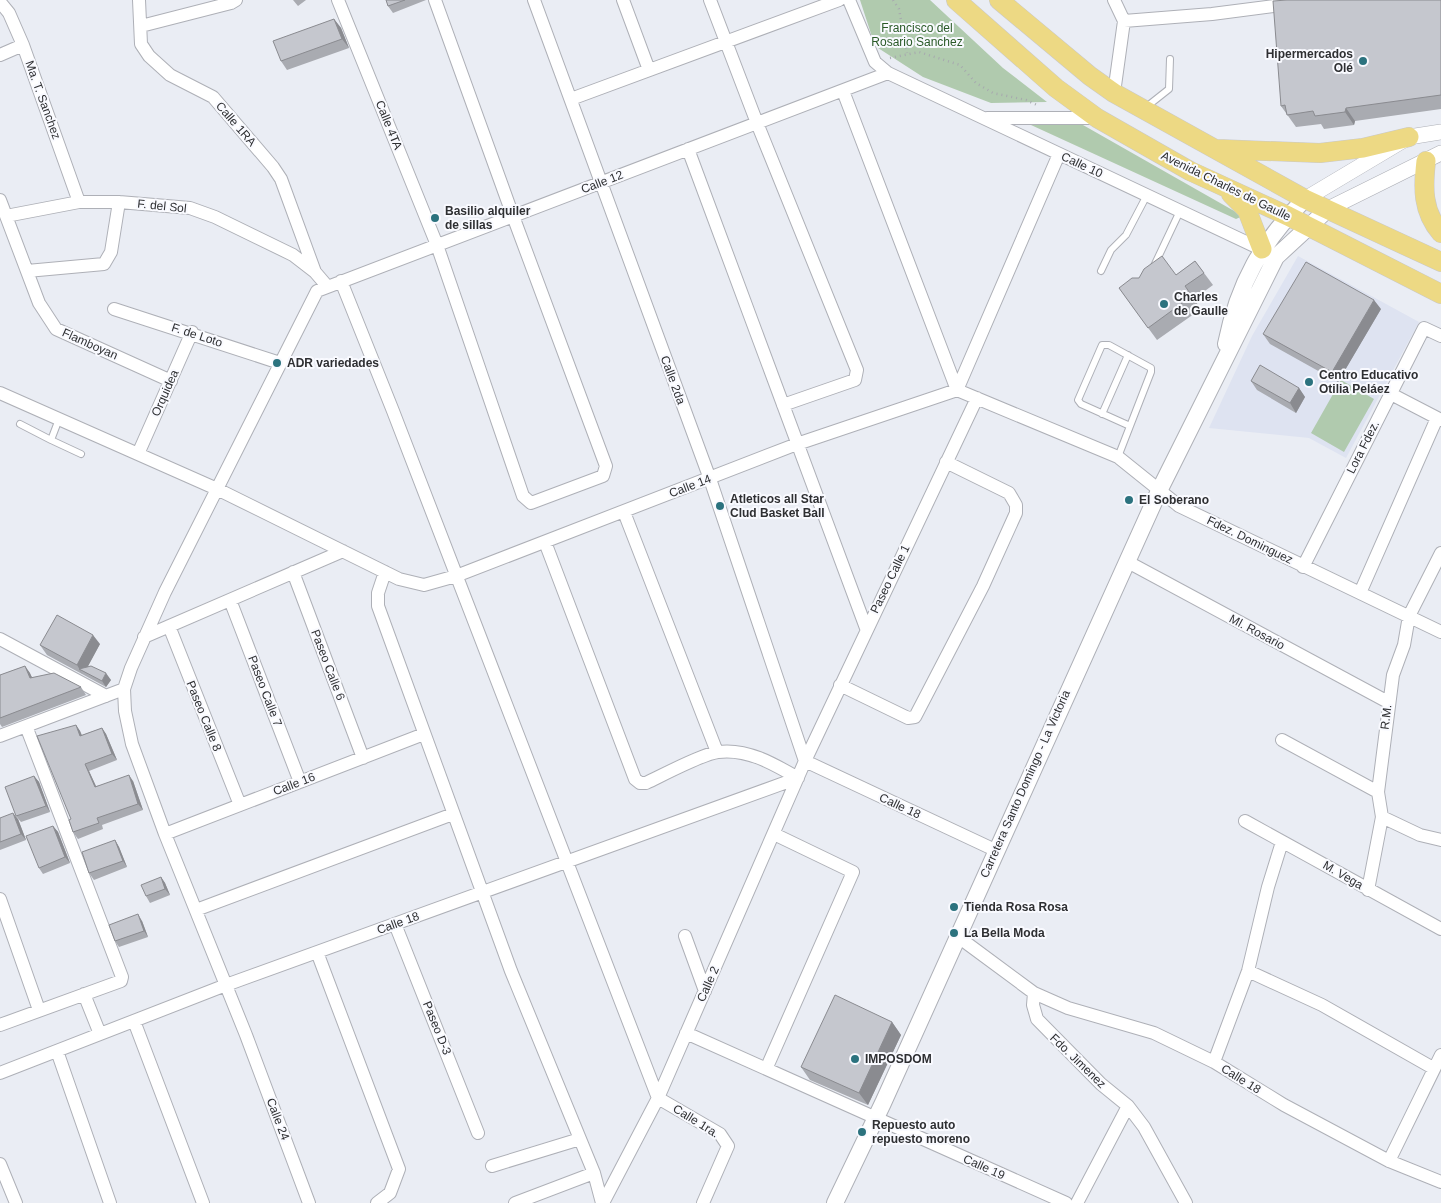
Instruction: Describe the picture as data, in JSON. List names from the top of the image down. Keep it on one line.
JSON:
{"streets":{"main road":["Avenida Charles de Gaulle","Carretera Santo Domingo - La Victoria"],"street":["Ma. T. Sanchez","Calle 1RA","Calle 4TA","Calle 10","Calle 12","F. del Sol","F. de Loto","Flamboyan","Calle 2da","Orquidea","Lora Fdez.","Calle 14","Fdez. Dominguez","Paseo Calle 1","Ml. Rosario","Paseo Calle 6","Paseo Calle 7","Paseo Calle 8","R.M.","Calle 16","Calle 18","M. Vega","Calle 2","Paseo D-3","Fdo. Jimenez","Calle 24","Calle 1ra.","Calle 19"]},"crossings":[["Ma. T. Sanchez","F. del Sol"],["Calle 1RA","F. del Sol"],["Calle 4TA","Calle 12"],["Calle 10","Calle 12"],["Calle 10","Carretera Santo Domingo - La Victoria"],["Calle 12","F. del Sol"],["Calle 12","Calle 2da"],["Avenida Charles de Gaulle","Carretera Santo Domingo - La Victoria"],["F. del Sol","Flamboyan"],["F. de Loto","Orquidea"],["Flamboyan","Orquidea"],["Calle 2da","Calle 14"],["Calle 2da","Paseo Calle 1"],["Calle 2da","Calle 18"],["Calle 2da","Calle 2"],["Lora Fdez.","Fdez. Dominguez"],["Calle 14","Fdez. Dominguez"],["Fdez. Dominguez","Paseo Calle 1"],["Fdez. Dominguez","R.M."],["Fdez. Dominguez","Carretera Santo Domingo - La Victoria"],["Paseo Calle 1","Calle 18"],["Paseo Calle 1","Calle 2"],["Ml. Rosario","R.M."],["Ml. Rosario","Carretera Santo Domingo - La Victoria"],["Paseo Calle 6","Calle 16"],["Paseo Calle 7","Calle 16"],["Paseo Calle 8","Calle 16"],["R.M.","M. Vega"],["Calle 16","Calle 24"],["Carretera Santo Domingo - La Victoria","Calle 18"],["Carretera Santo Domingo - La Victoria","Calle 19"],["Calle 18","Calle 2"],["Calle 18","Paseo D-3"],["Calle 18","Fdo. Jimenez"],["Calle 18","Calle 24"],["Calle 2","Calle 1ra."],["Calle 2","Calle 19"]],"parks":["Francisco del Rosario Sanchez"],"places":["Hipermercados Olé","Basilio alquiler de sillas","Charles de Gaulle","ADR variedades","Centro Educativo Otilia Peláez","El Soberano","Atleticos all Star Clud Basket Ball","Tienda Rosa Rosa","La Bella Moda","IMPOSDOM","Repuesto auto repuesto moreno"]}
